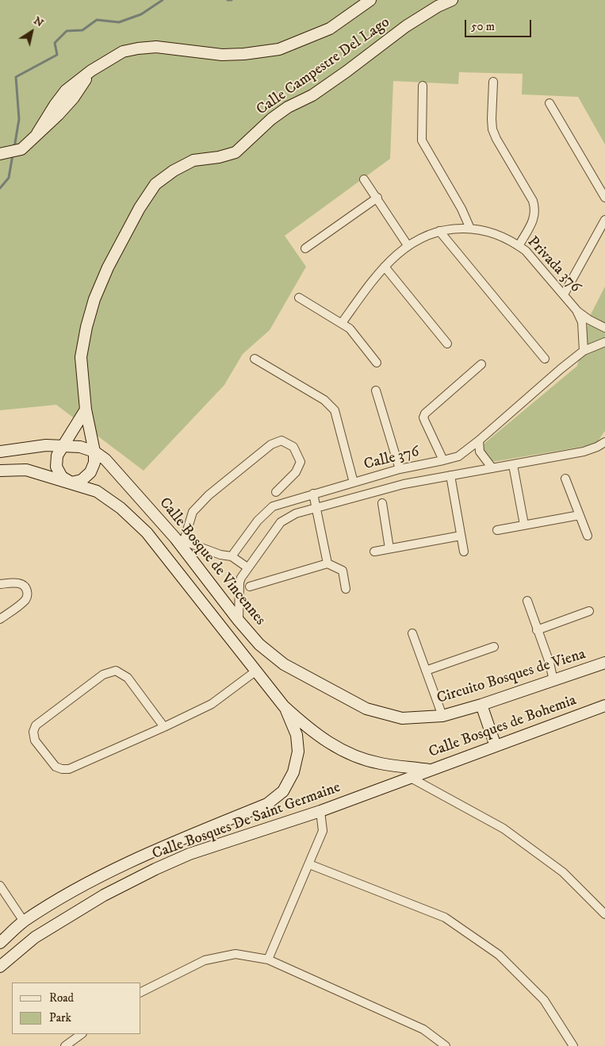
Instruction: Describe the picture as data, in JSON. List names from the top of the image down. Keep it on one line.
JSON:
{"streets":{"main road":["Calle Campestre Del Lago","Calle Bosque de Vincennes","Circuito Bosques de Viena","Calle Bosques de Bohemia","Calle Bosques De Saint Germaine"],"street":["Privada 376","Calle 376"]},"crossings":[["Calle Campestre Del Lago","Calle Bosque de Vincennes"],["Calle 376","Calle Bosque de Vincennes"],["Calle Bosque de Vincennes","Circuito Bosques de Viena"],["Calle Bosques de Bohemia","Calle Bosques De Saint Germaine"]],"legend":["Road","Park"],"scale_bar":"50 m","north":"top right"}
